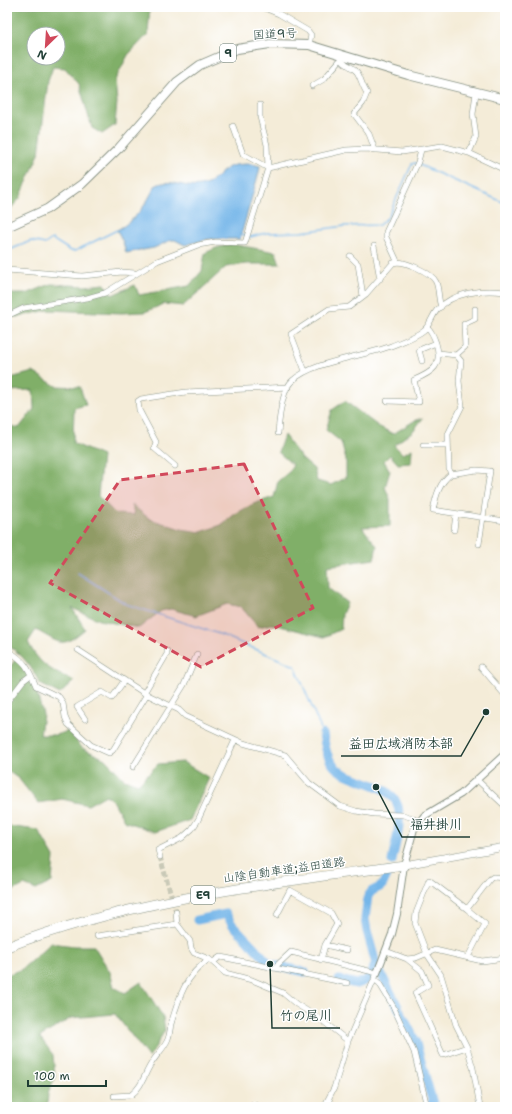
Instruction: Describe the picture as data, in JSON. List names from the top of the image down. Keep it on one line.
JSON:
{"streets":{"highway":["国道9号","9","山陰自動車道;益田道路","E9"]},"places":["益田広域消防本部","福井掛川","竹の尾川"],"scale_bar":"100 m","north":"bottom left"}
